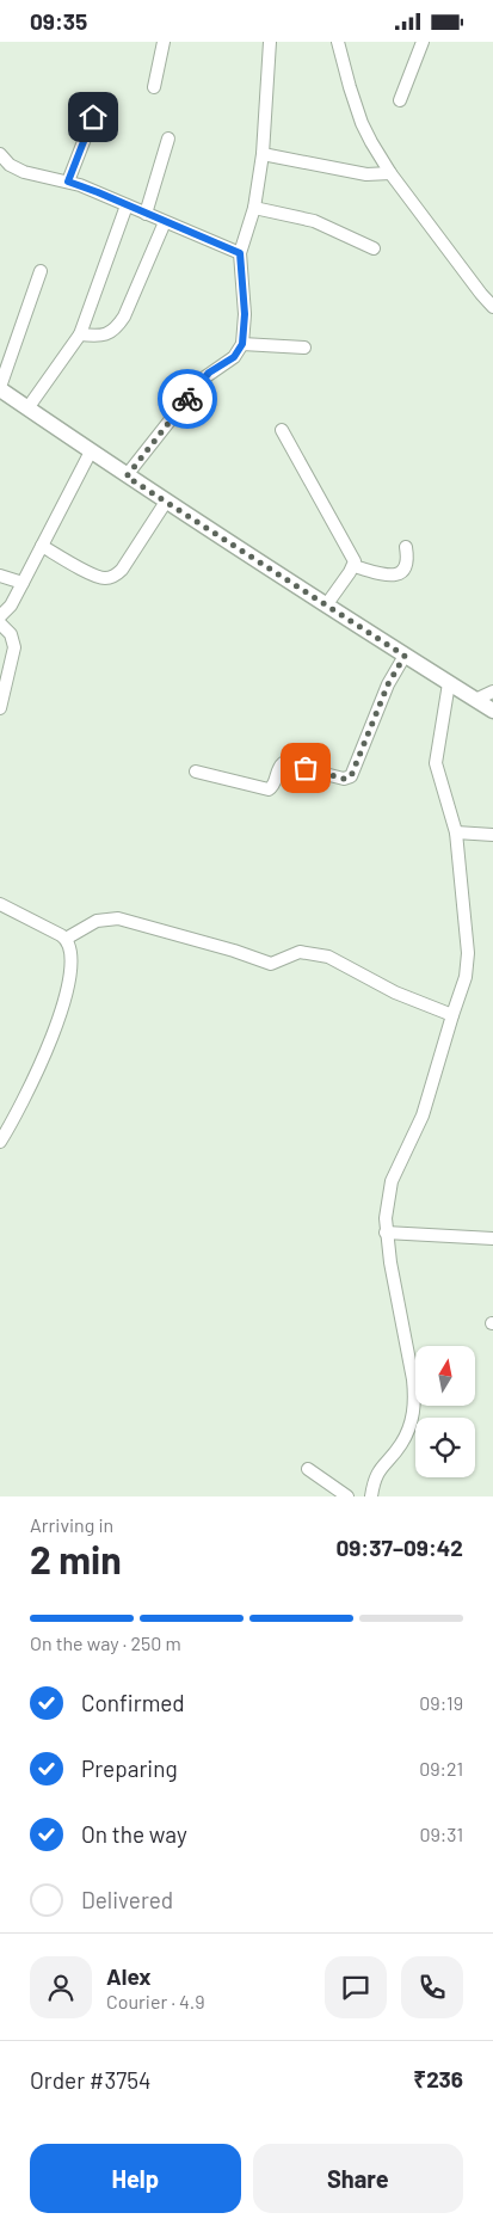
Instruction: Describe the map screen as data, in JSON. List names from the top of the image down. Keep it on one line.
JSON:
{"north":"top","page":{"status":"09:35","heading":["2 min","Arriving in","09:37–09:42"],"panel":["Alex","Courier · 4.9","Order #3754","₹236"],"bar":"On the way · 250 m","list":[["Confirmed","09:19"],["Preparing","09:21"],["On the way","09:31"],"Delivered"],"buttons":["Help","Share"]}}
